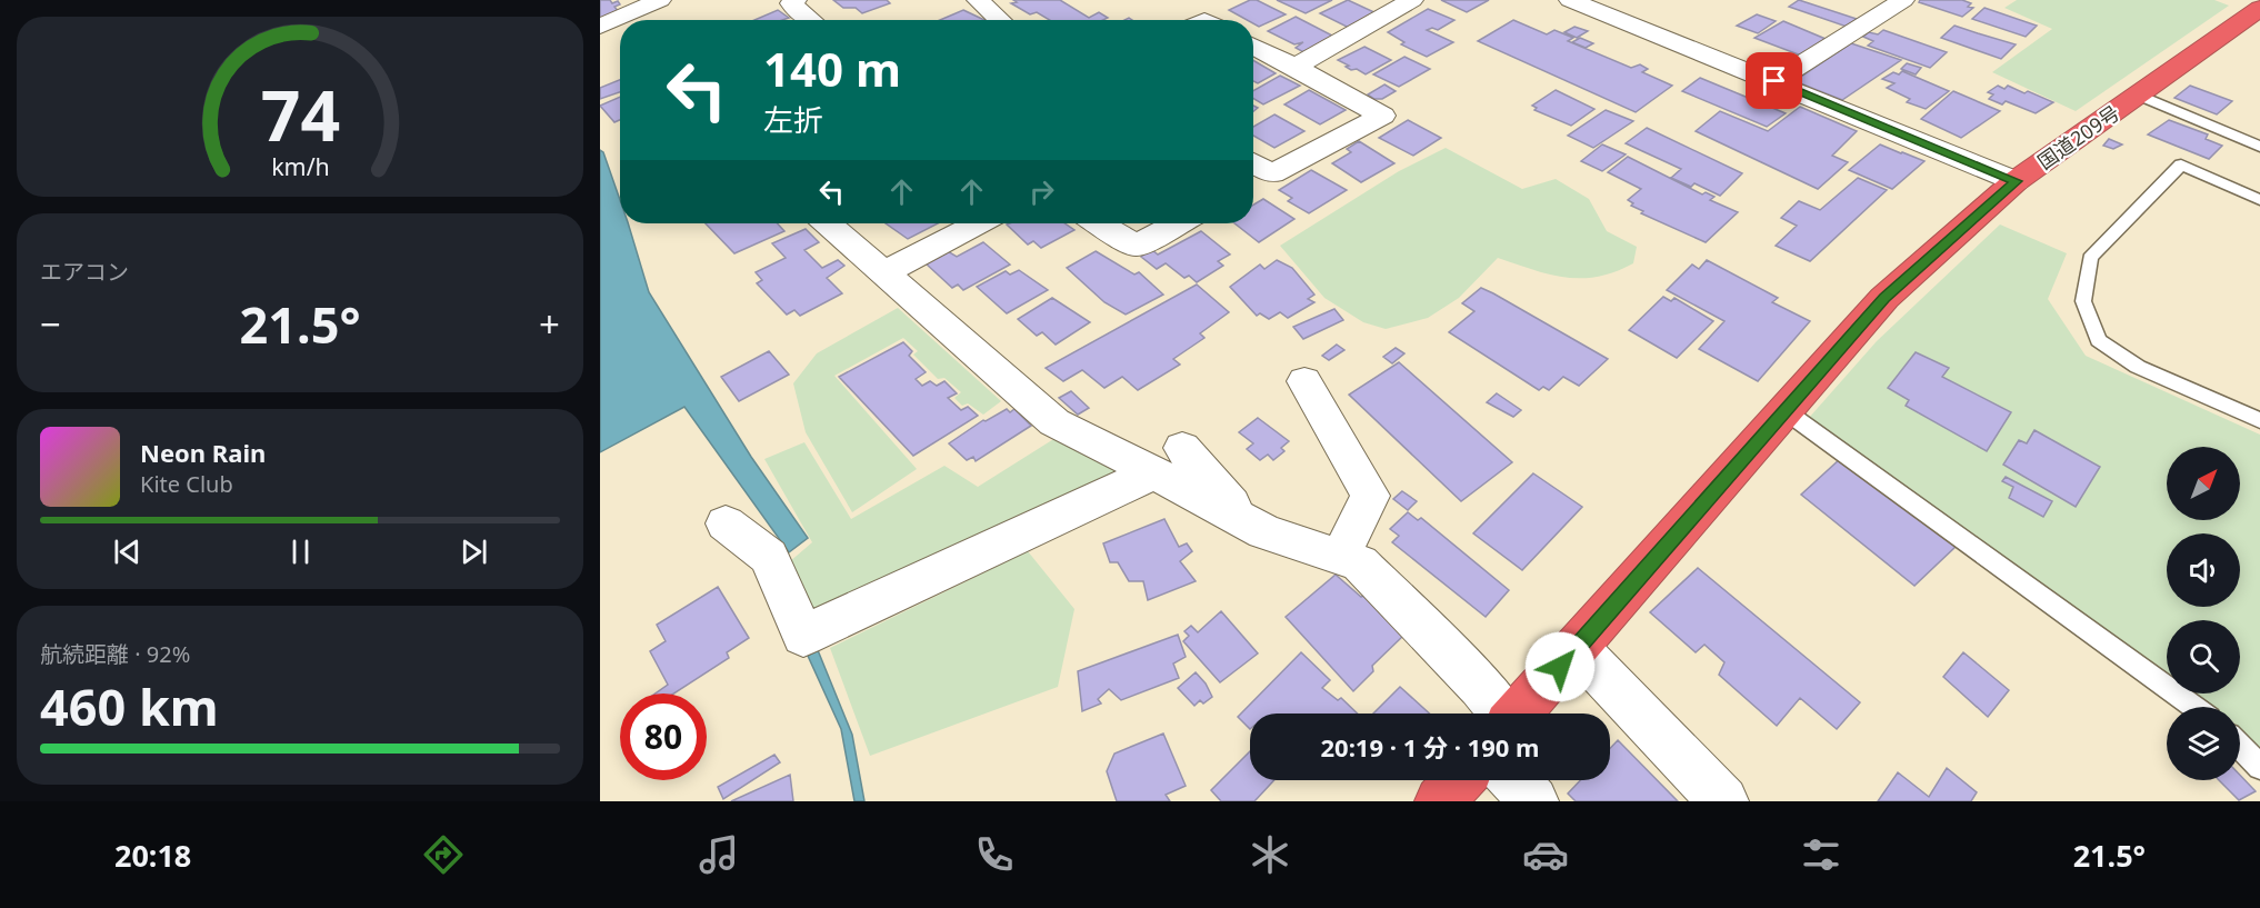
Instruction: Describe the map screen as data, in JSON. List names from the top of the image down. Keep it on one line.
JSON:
{"streets":{"highway":["国道209号"]},"north":"top right","page":{"turn":["140 m","左折"],"tile":["エアコン",["航続距離 · 92%","460 km"]],"heat":["−","21.5°","+"],"song":["Neon Rain","Kite Club"],"limit":"80","trip":"20:19 · 1 分 · 190 m","tabs":["20:18","21.5°"],"gauge":["74","km/h"]}}
